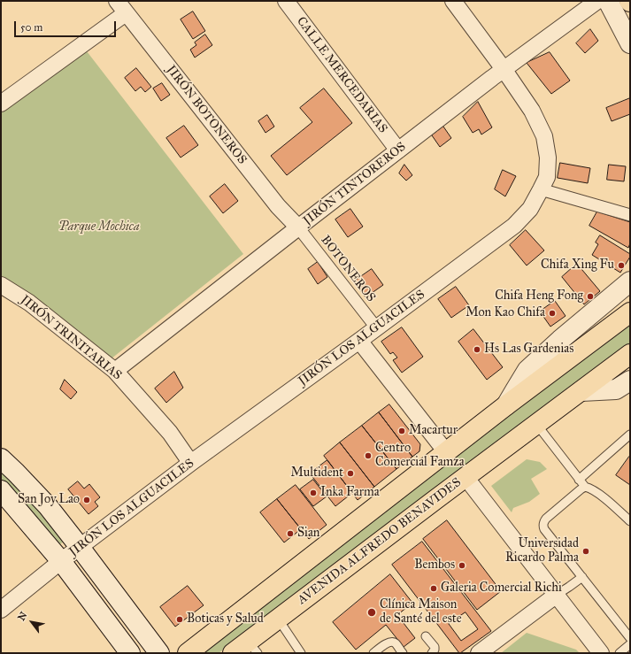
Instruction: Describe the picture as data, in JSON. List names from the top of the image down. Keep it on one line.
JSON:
{"streets":{"main road":["AVENIDA ALFREDO BENAVIDES"],"street":["CALLE MERCEDARIAS","JIRÓN BOTONEROS","JIRÓN TINTOREROS","BOTONEROS","JIRÓN TRINITARIAS","JIRÓN LOS ALGUACILES"]},"crossings":[["CALLE MERCEDARIAS","JIRÓN TINTOREROS"],["JIRÓN BOTONEROS","JIRÓN TINTOREROS"],["JIRÓN BOTONEROS","BOTONEROS"],["JIRÓN TINTOREROS","BOTONEROS"],["JIRÓN TINTOREROS","JIRÓN TRINITARIAS"],["JIRÓN TINTOREROS","JIRÓN LOS ALGUACILES"],["BOTONEROS","JIRÓN LOS ALGUACILES"],["JIRÓN TRINITARIAS","JIRÓN LOS ALGUACILES"]],"parks":["Parque Mochica"],"places":["Chifa Xing Fu","Chifa Heng Fong","Mon Kao Chifa","Hs Las Gardenias","Macartur","Centro Comercial Famza","Multident","Inka Farma","San Joy Lao","Sian","Universidad Ricardo Palma","Bembos","Galeria Comercial Richi","Clínica Maison de Santé del este","Boticas y Salud"],"scale_bar":"50 m","north":"top left"}
